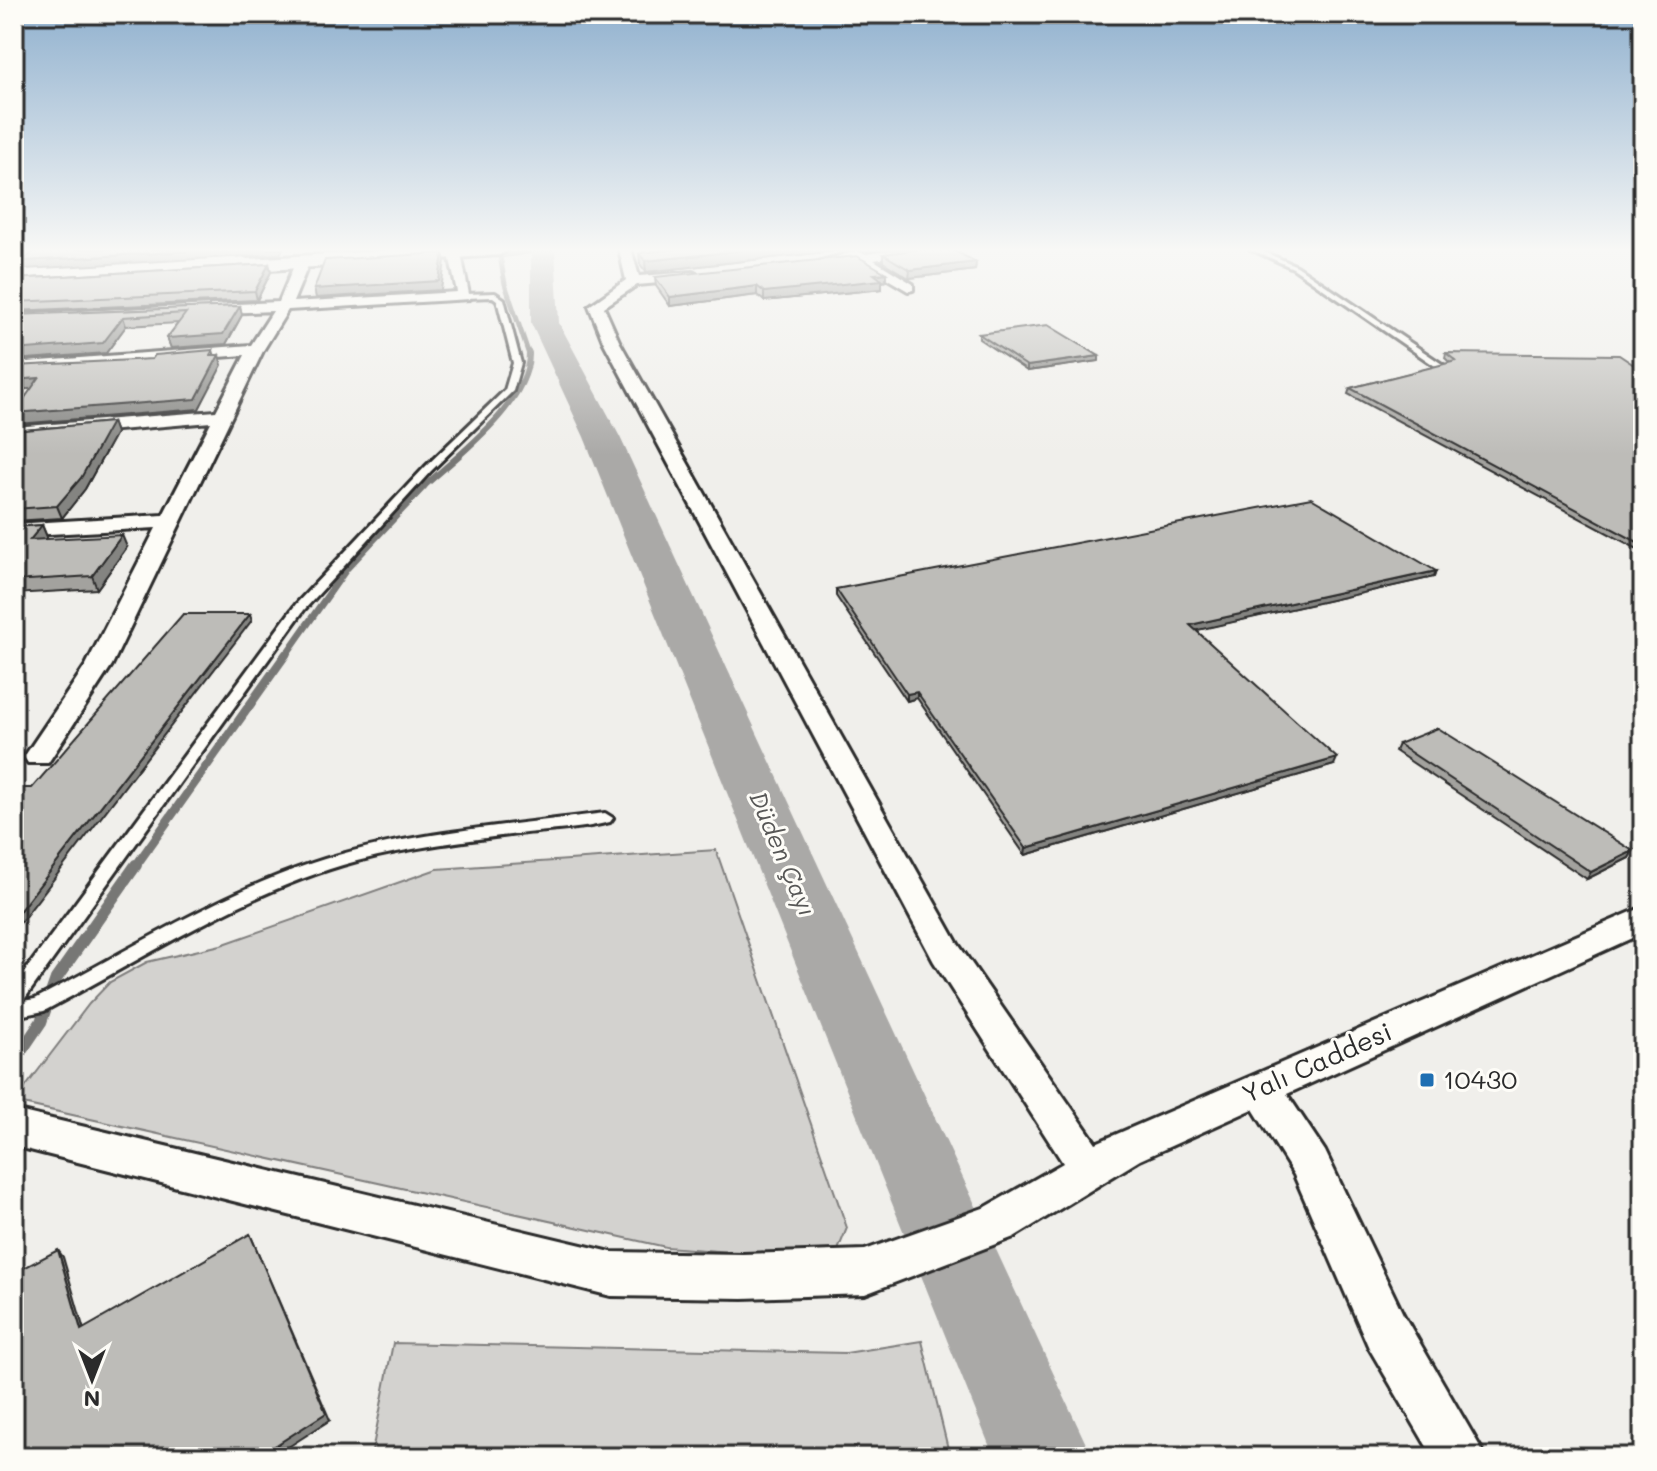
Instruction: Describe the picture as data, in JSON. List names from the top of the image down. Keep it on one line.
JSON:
{"streets":{"street":["Yalı Caddesi"]},"water":["Düden Çayı"],"places":{"transit":["10430"]},"north":"bottom"}
